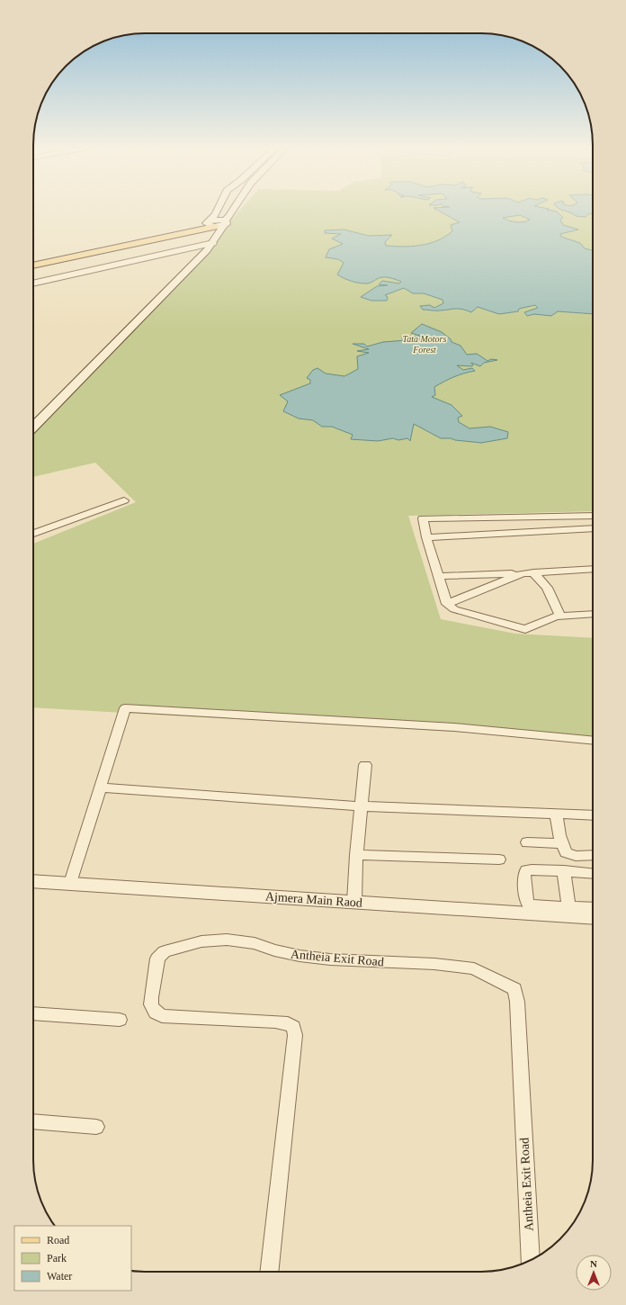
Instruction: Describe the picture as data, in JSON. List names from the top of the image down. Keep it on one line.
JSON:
{"streets":{"street":["Ajmera Main Raod","Antheia Exit Road"]},"parks":["Tata Motors Forest"],"legend":["Road","Park","Water"],"north":"top"}
